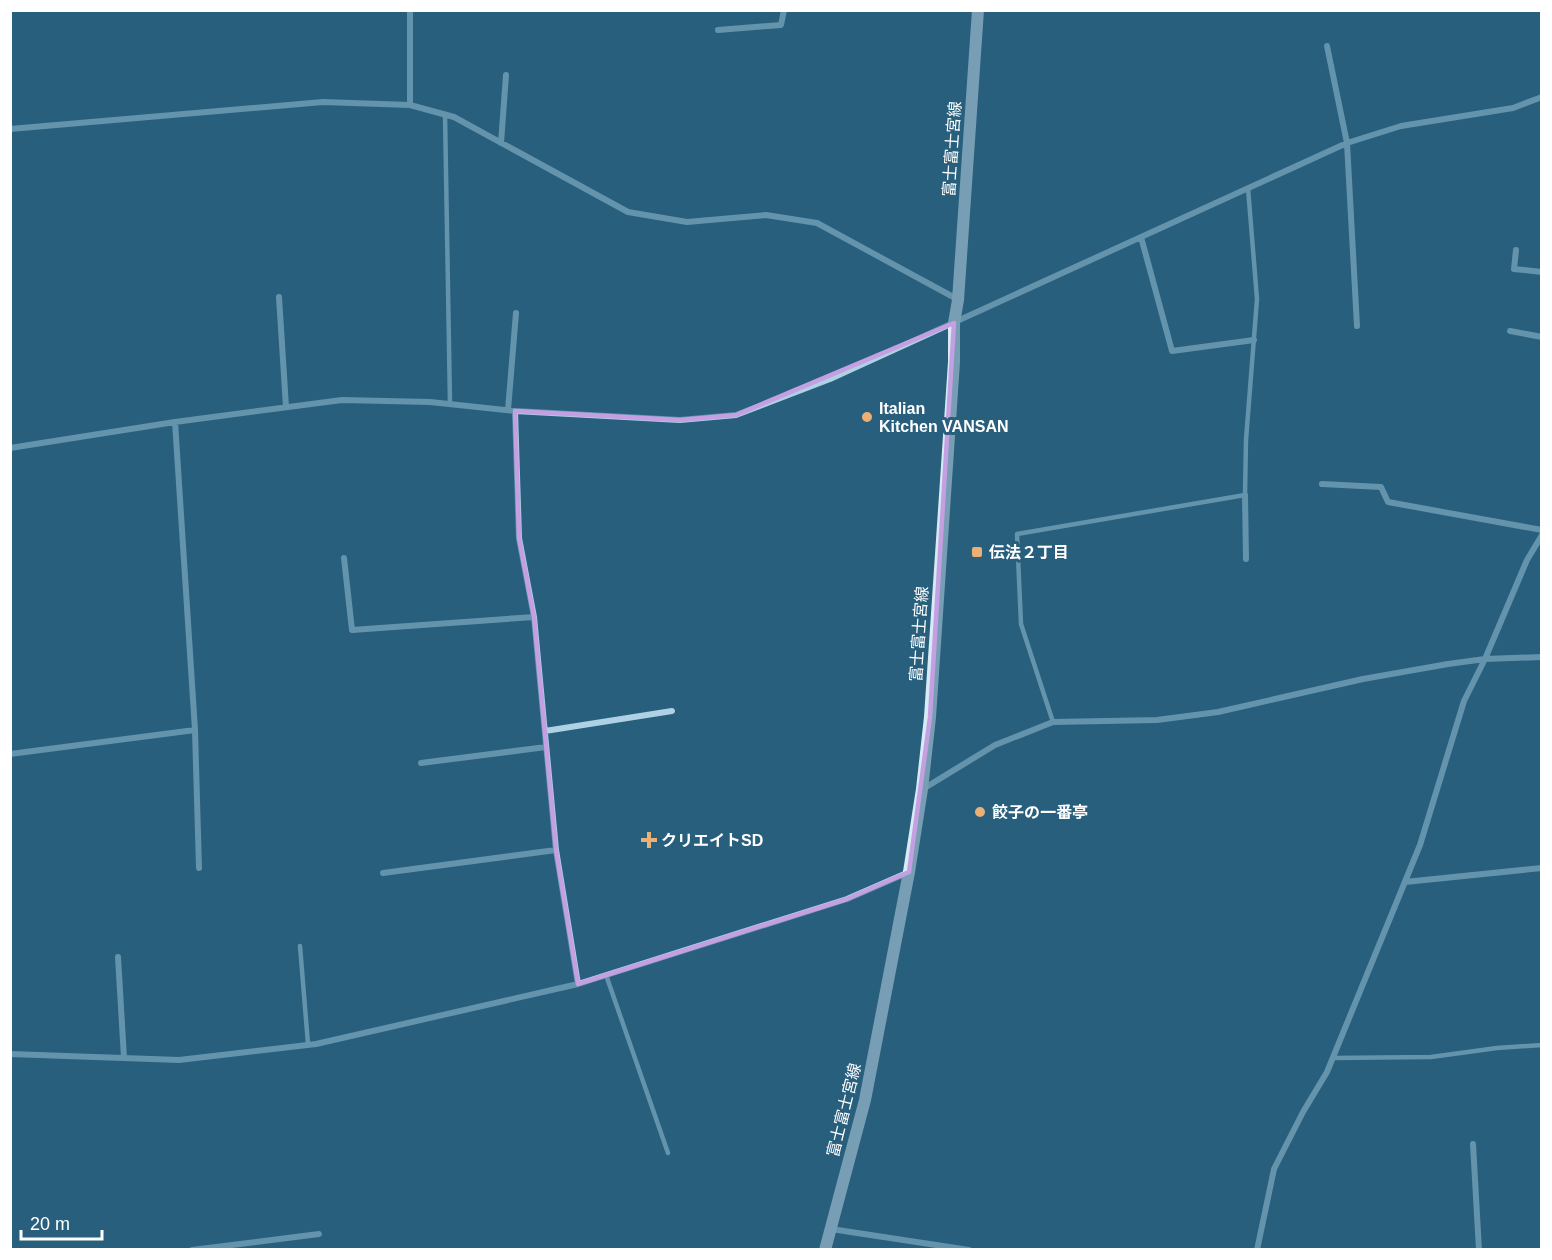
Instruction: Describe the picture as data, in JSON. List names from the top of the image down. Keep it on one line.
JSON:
{"streets":{"main road":["富士富士宮線"]},"places":{"other":["Italian Kitchen VANSAN","餃子の一番亭"],"transit":["伝法２丁目"],"health":["クリエイトSD"]},"scale_bar":"20 m"}
